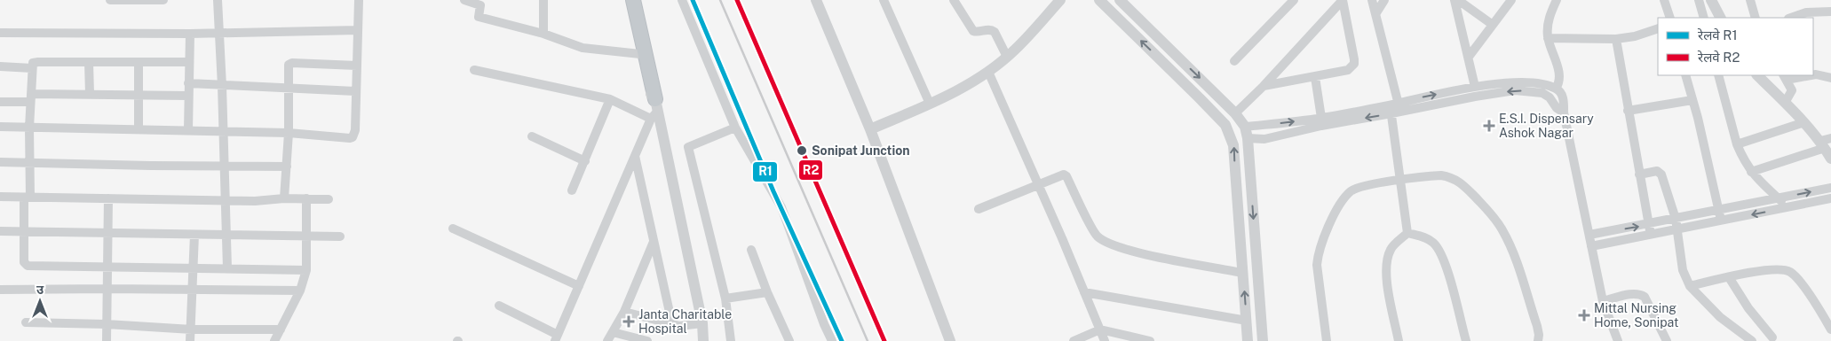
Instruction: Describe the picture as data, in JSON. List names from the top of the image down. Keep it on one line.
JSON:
{"places":{"health":["E.S.I. Dispensary Ashok Nagar","Mittal Nursing Home, Sonipat","Janta Charitable Hospital"],"other":["Sonipat Junction"]},"lines":["rail line R1","rail line R2"],"legend":["रेलवे R1","रेलवे R2"],"north":"top"}
